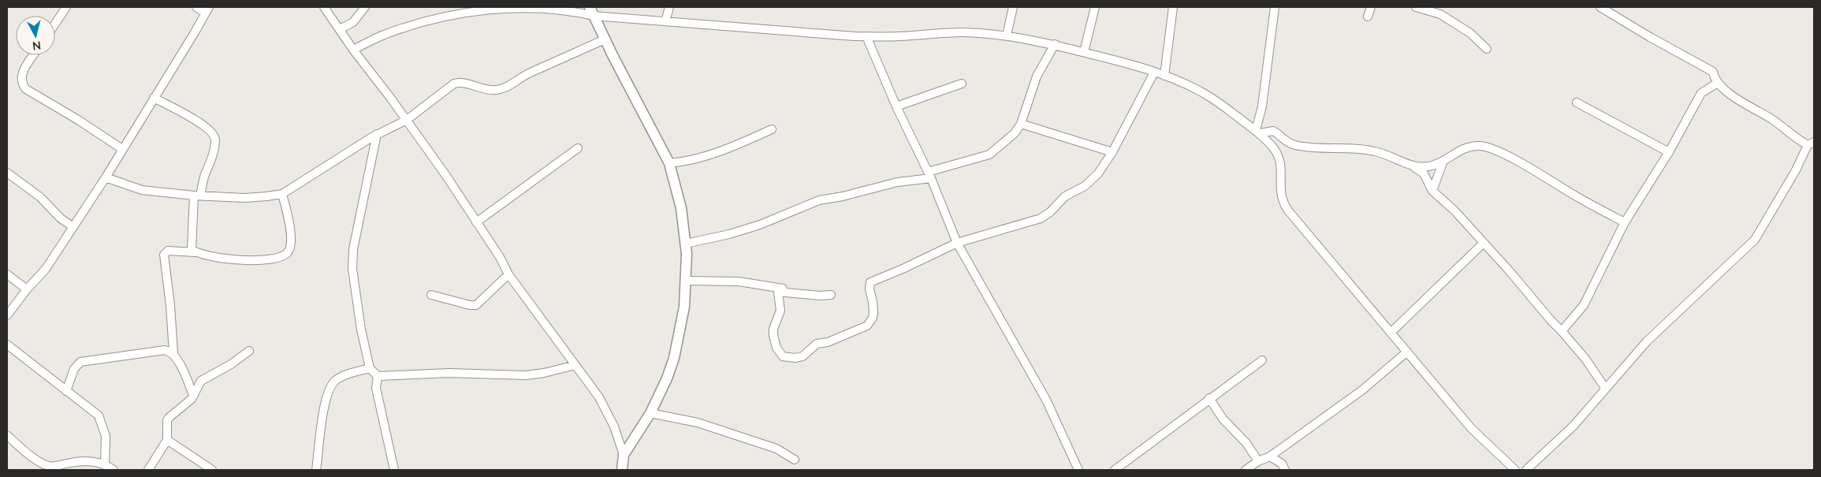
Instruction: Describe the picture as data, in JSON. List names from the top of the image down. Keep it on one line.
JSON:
{"north":"bottom"}
